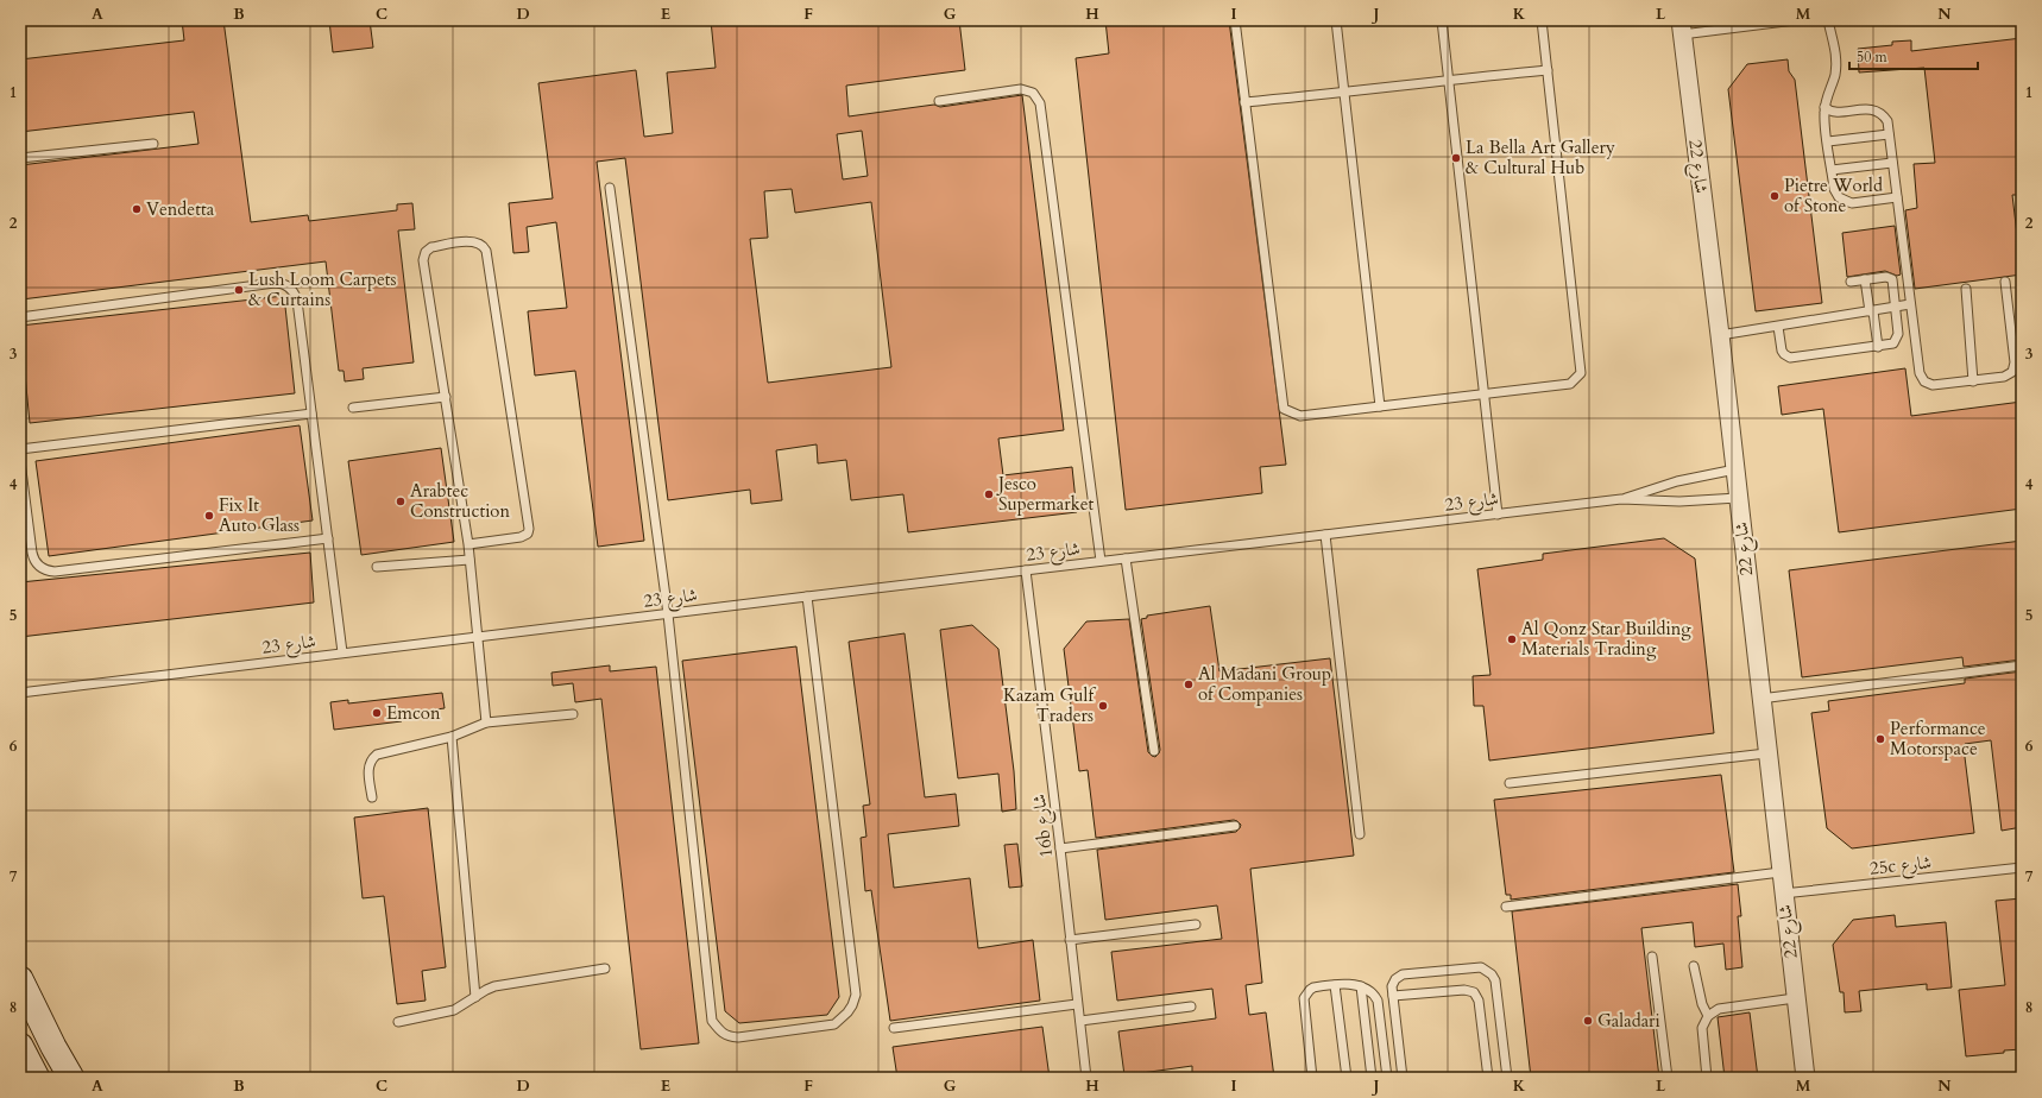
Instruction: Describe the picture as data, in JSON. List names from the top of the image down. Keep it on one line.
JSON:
{"streets":{"street":["شارع 22"],"lane":["شارع 23","16b شارع","25c شارع"]},"crossings":[["شارع 22","شارع 23"],["شارع 22","25c شارع"],["شارع 23","16b شارع"]],"places":["La Bella Art Gallery & Cultural Hub","Pietre World of Stone","Vendetta","Lush Loom Carpets & Curtains","Jesco Supermarket","Arabtec Construction","Fix It Auto Glass","Al Qonz Star Building Materials Trading","Al Madani Group of Companies","Kazam Gulf Traders","Emcon","Performance Motorspace","Galadari"],"scale_bar":"50 m","grid":{"columns":["A","B","C","D","E","F","G","H","I","J","K","L","M","N"],"rows":["1","2","3","4","5","6","7","8"]}}
